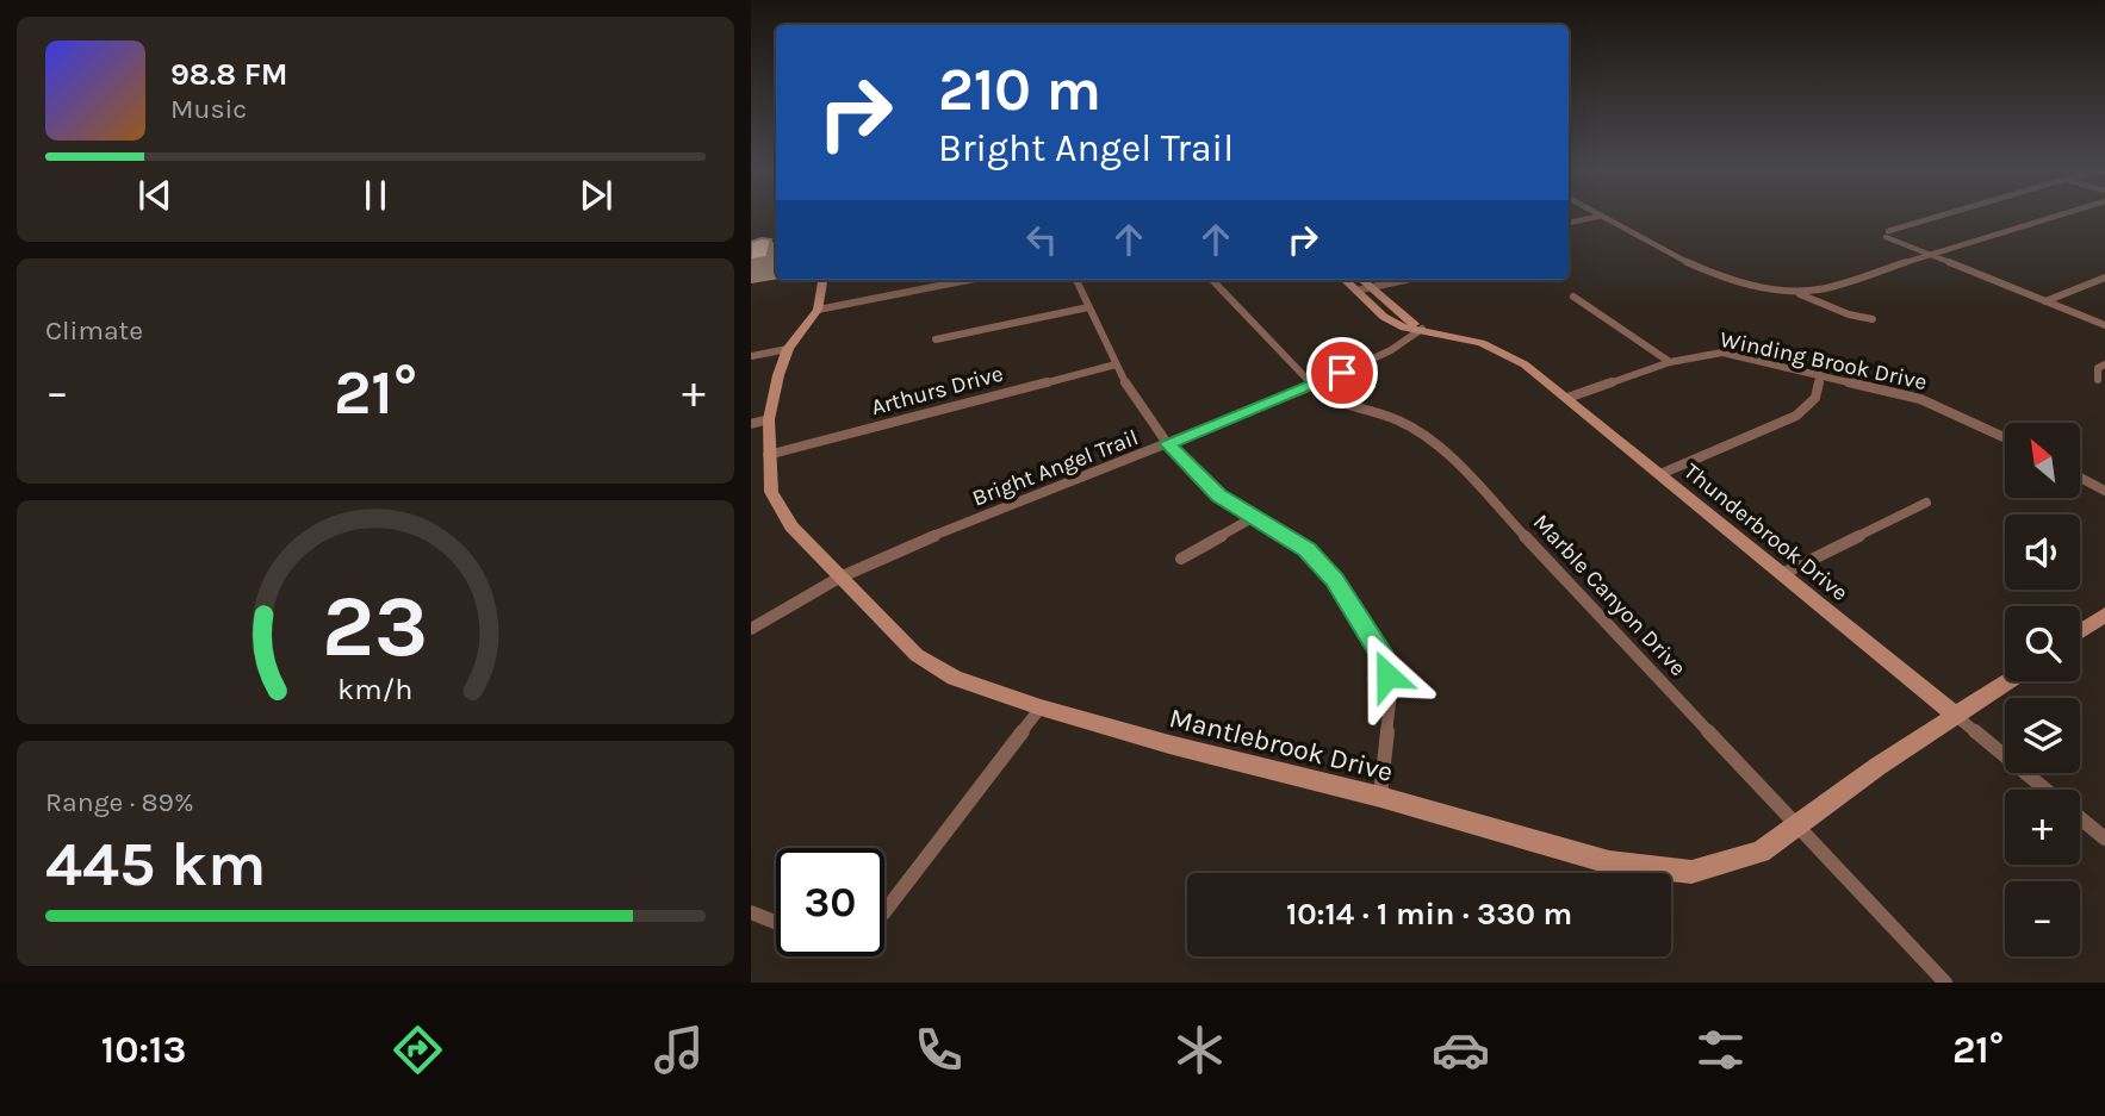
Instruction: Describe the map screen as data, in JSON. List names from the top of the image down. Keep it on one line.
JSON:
{"streets":{"street":["Winding Brook Drive","Arthurs Drive","Bright Angel Trail","Thunderbrook Drive","Marble Canyon Drive","Mantlebrook Drive"]},"crossings":[["Winding Brook Drive","Thunderbrook Drive"],["Arthurs Drive","Mantlebrook Drive"],["Bright Angel Trail","Thunderbrook Drive"],["Bright Angel Trail","Marble Canyon Drive"],["Bright Angel Trail","Mantlebrook Drive"],["Thunderbrook Drive","Mantlebrook Drive"],["Marble Canyon Drive","Mantlebrook Drive"]],"north":"top left","page":{"turn":["210 m","Bright Angel Trail"],"song":["98.8 FM","Music"],"tile":["Climate",["Range · 89%","445 km"]],"heat":["−","21°","+"],"map_buttons":["+","−"],"limit":"30","trip":"10:14 · 1 min · 330 m","tabs":["10:13","21°"],"gauge":["23","km/h"]}}
